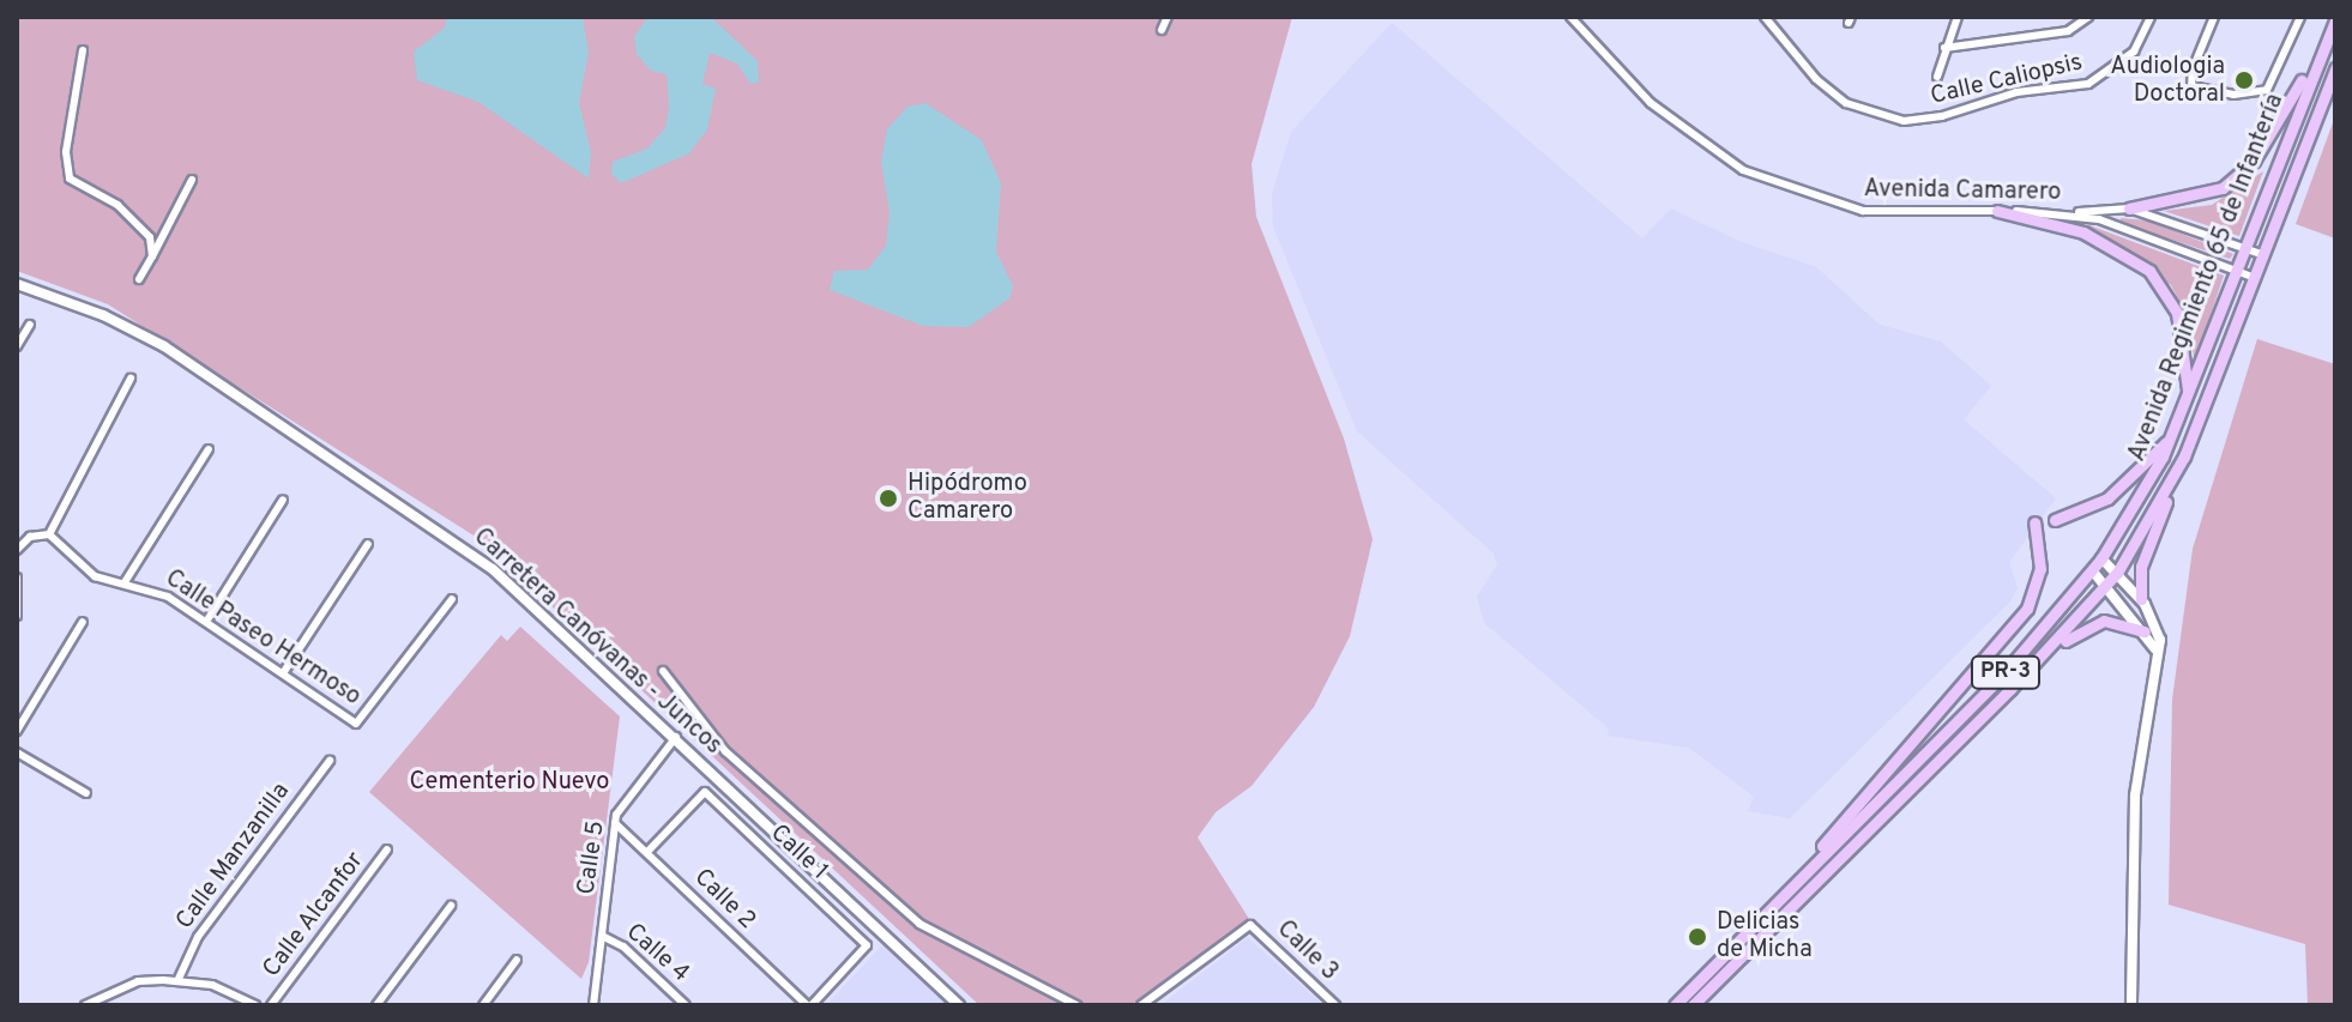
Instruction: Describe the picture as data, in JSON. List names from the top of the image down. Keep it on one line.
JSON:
{"streets":{"main road":["Avenida Regimiento 65 de Infantería","Carretera Canóvanas - Juncos","PR-3"],"street":["Calle Caliopsis","Avenida Camarero","Calle Paseo Hermoso","Calle 1","Calle Manzanilla","Calle 5","Calle 2","Calle Alcanfor","Calle 3","Calle 4"]},"crossings":[["Avenida Camarero","Avenida Regimiento 65 de Infantería"],["Carretera Canóvanas - Juncos","Calle 5"],["Calle 1","Calle 2"],["Calle 5","Calle 2"],["Calle 5","Calle 4"]],"parks":["Cementerio Nuevo"],"places":["Audiologia Doctoral","Hipódromo Camarero","Delicias de Micha"]}
